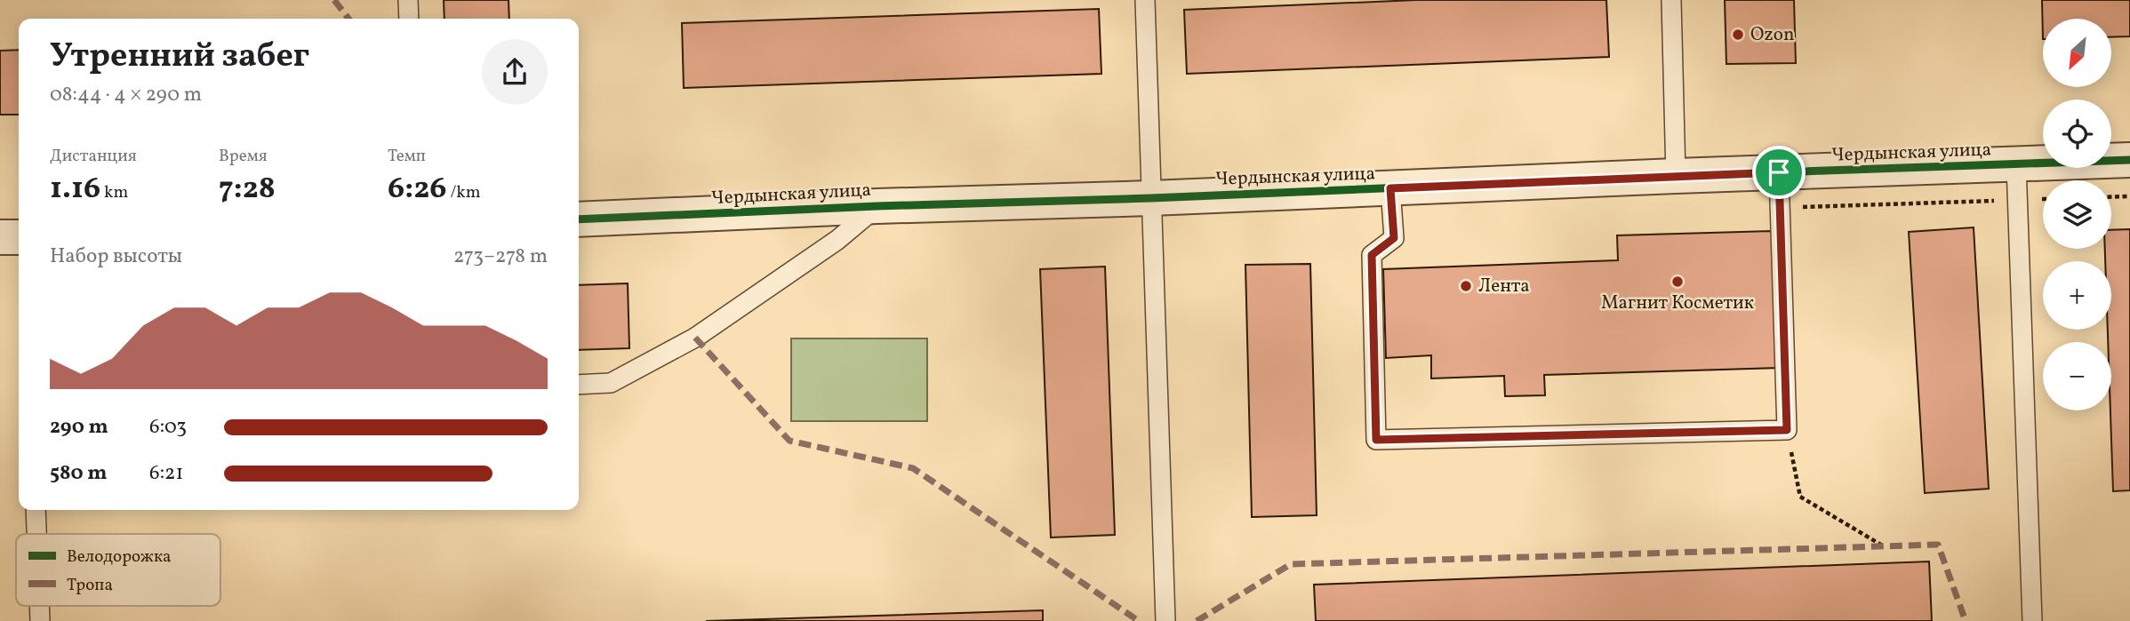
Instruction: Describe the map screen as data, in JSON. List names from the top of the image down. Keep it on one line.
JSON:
{"streets":{"street":["Чердынская улица"]},"places":["Ozon","Магнит Косметик","Лента"],"legend":["Велодорожка","Тропа"],"north":"bottom left","page":{"map_buttons":["+","−"],"heading":["Утренний забег","08:44 · 4 × 290 m"],"stats":[["Дистанция","1.16 km"],["Время","7:28"],["Темп","6:26 /km"]],"chart":["Набор высоты","273–278 m"],"list":[{"name":"290 m","note":"6:03"},{"name":"580 m","note":"6:21"}]}}
